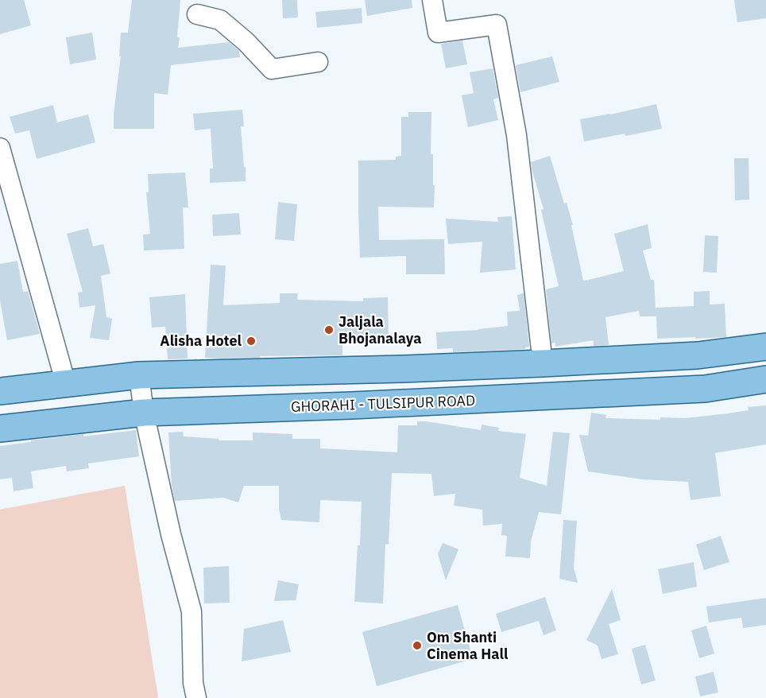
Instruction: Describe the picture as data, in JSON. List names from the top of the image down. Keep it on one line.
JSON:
{"streets":{"main road":["GHORAHI - TULSIPUR ROAD"]},"places":["Jaljala Bhojanalaya","Alisha Hotel","Om Shanti Cinema Hall"]}
